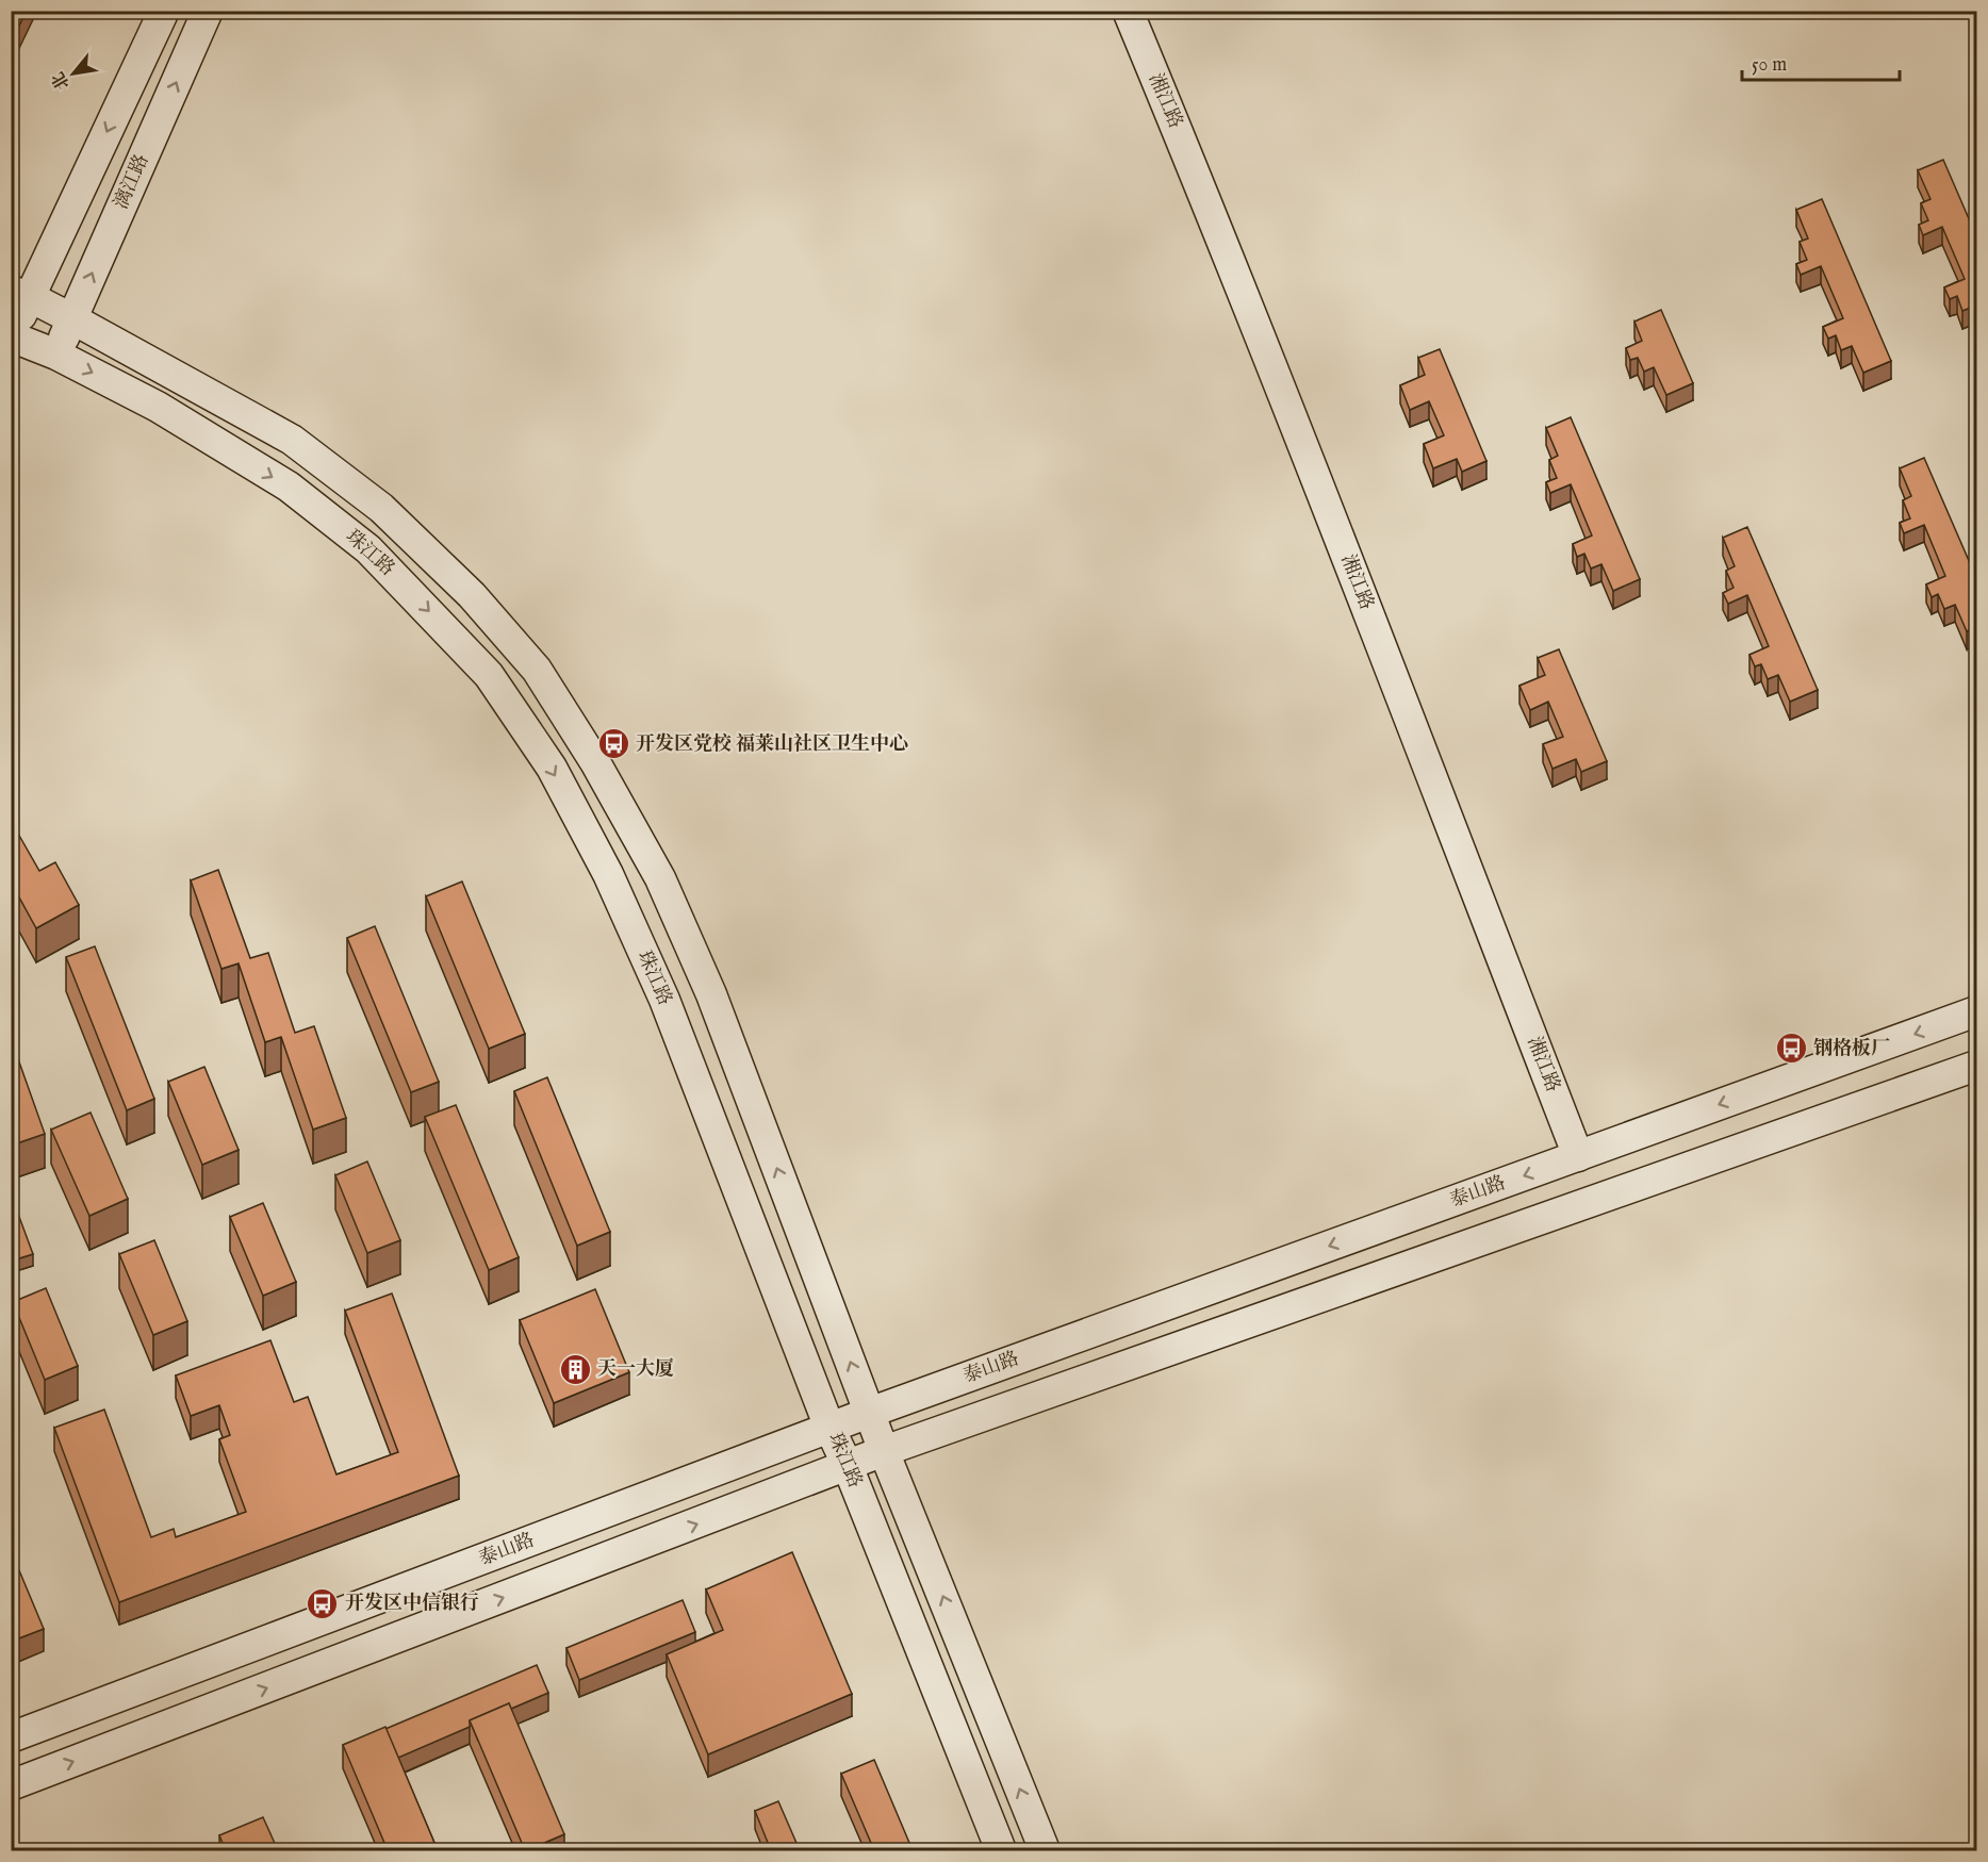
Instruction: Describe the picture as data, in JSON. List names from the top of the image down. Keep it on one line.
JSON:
{"streets":{"main road":["湘江路","漓江路","珠江路","泰山路"]},"crossings":[["湘江路","泰山路"],["漓江路","珠江路"],["珠江路","泰山路"]],"places":{"bus stop":["开发区党校 福莱山社区卫生中心","钢格板厂","开发区中信银行"],"building":["天一大厦"]},"scale_bar":"50 m","north":"bottom left"}
